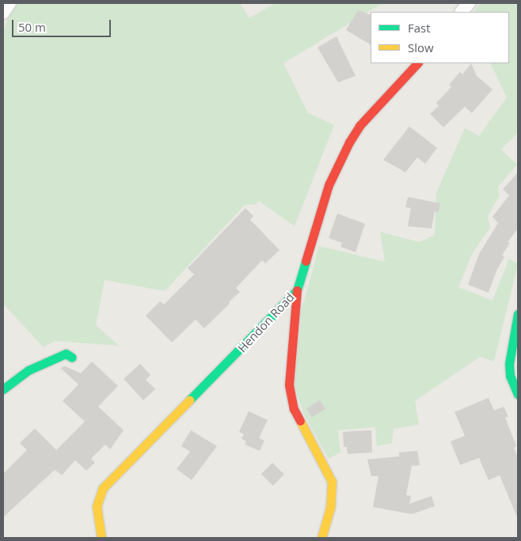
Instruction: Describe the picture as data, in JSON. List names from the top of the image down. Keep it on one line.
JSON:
{"streets":{"street":["Hendon Road"]},"legend":["Fast","Slow"],"scale_bar":"50 m"}
